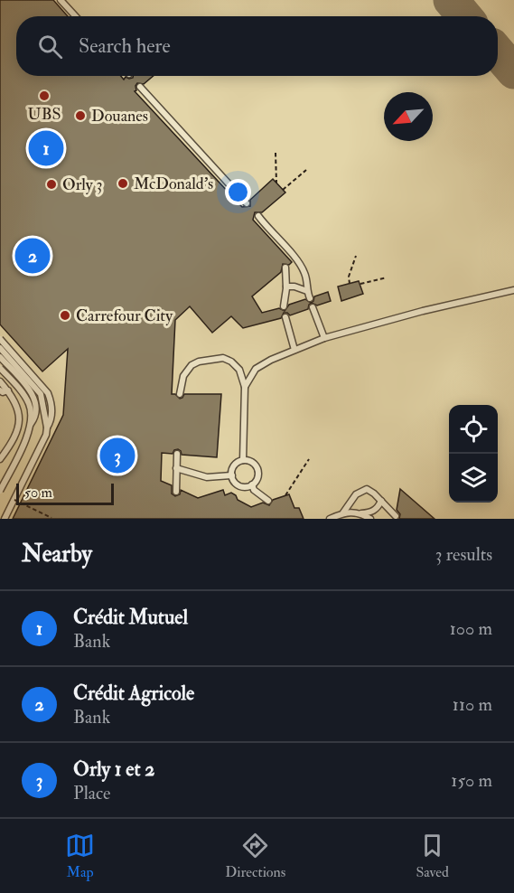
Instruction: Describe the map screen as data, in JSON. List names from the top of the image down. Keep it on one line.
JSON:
{"places":["UBS","Douanes","McDonald's","Orly 3","Carrefour City"],"scale_bar":"50 m","north":"bottom left","page":{"search":"Search here","pins":["1","2","3"],"scale":"50 m","heading":["Nearby","3 results"],"list":[{"mark":"1","name":"Crédit Mutuel","note":"Bank","value":"100 m"},{"mark":"2","name":"Crédit Agricole","note":"Bank","value":"110 m"},{"mark":"3","name":"Orly 1 et 2","note":"Place","value":"150 m"}],"nav":["Map","Directions","Saved"]}}
